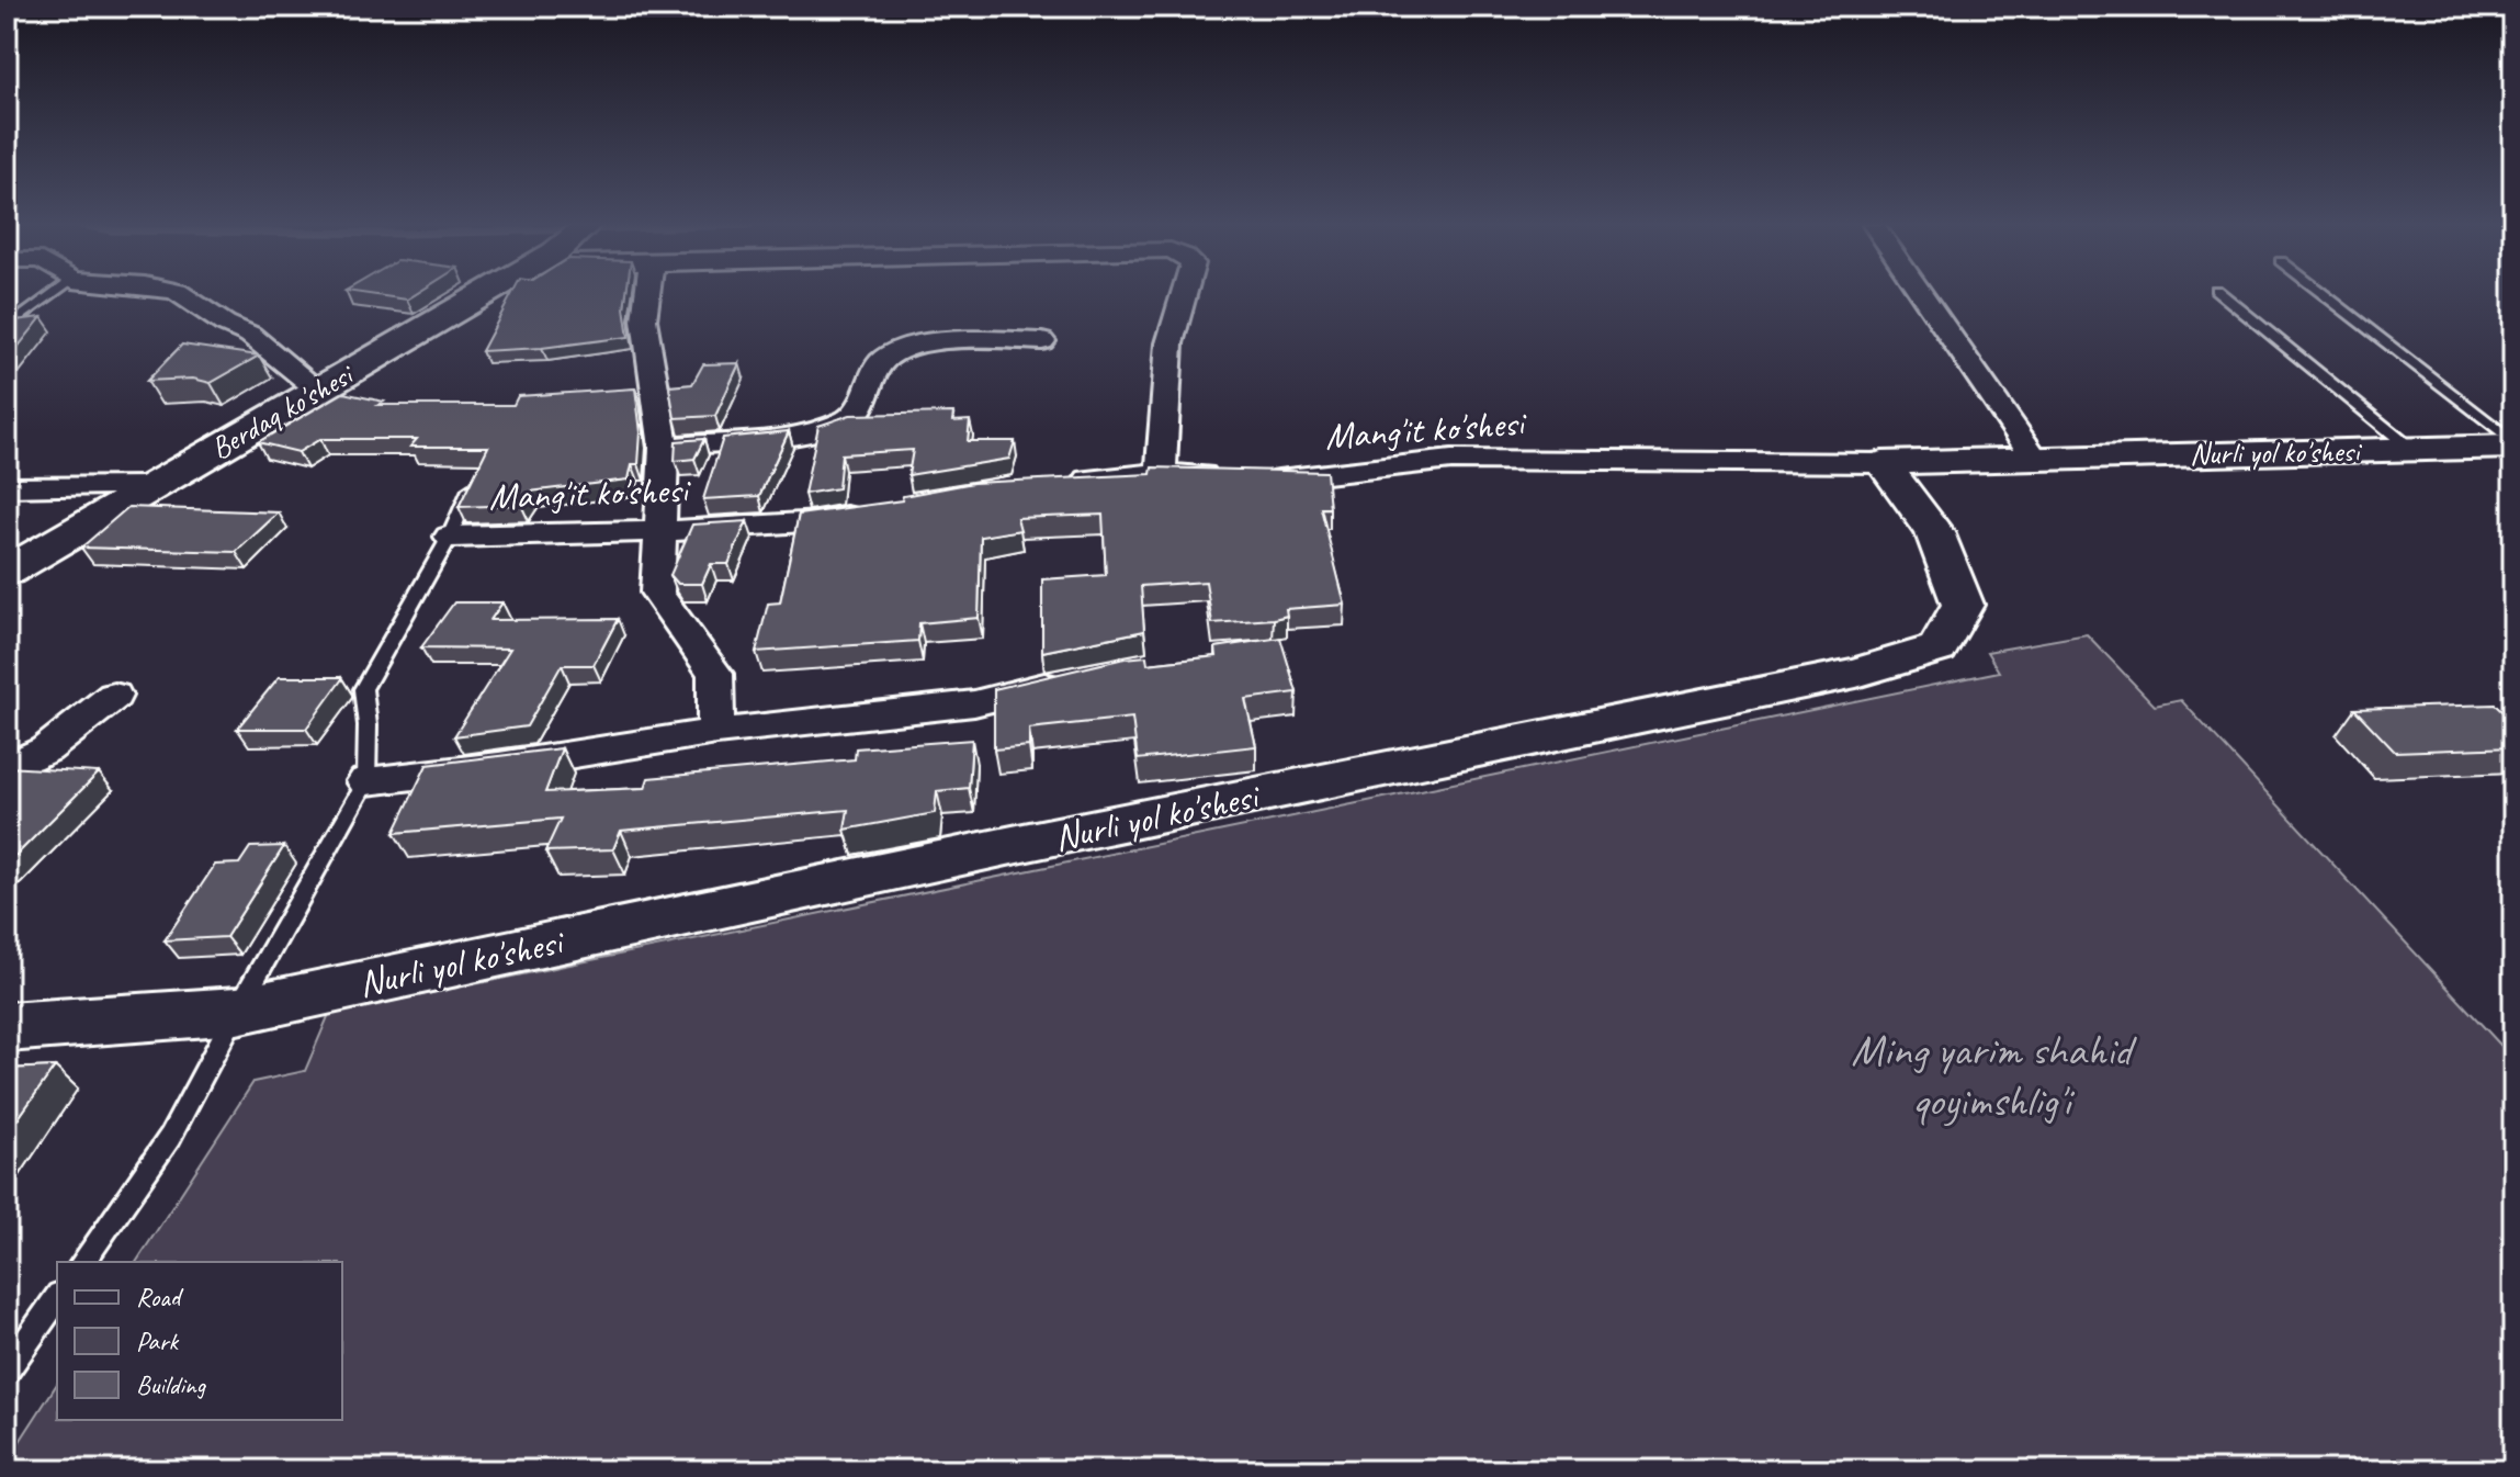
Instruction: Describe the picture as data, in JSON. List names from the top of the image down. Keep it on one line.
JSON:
{"streets":{"main road":["Berdaq ko'shesi"],"street":["Mang'it ko'shesi","Nurli yol ko'shesi"]},"crossings":[["Mang'it ko'shesi","Nurli yol ko'shesi"]],"parks":["Ming yarim shahid qoyimshlig'i"],"legend":["Road","Park","Building"]}
